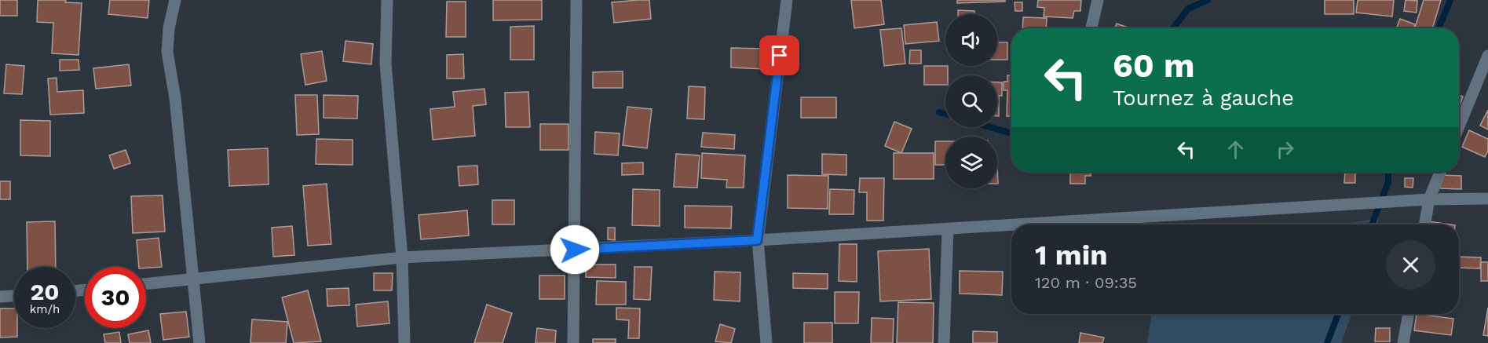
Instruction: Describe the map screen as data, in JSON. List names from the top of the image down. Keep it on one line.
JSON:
{"page":{"turn":["60 m","Tournez à gauche"],"heading":["1 min","120 m · 09:35"],"speed":"20 km/h","limit":"30"}}
